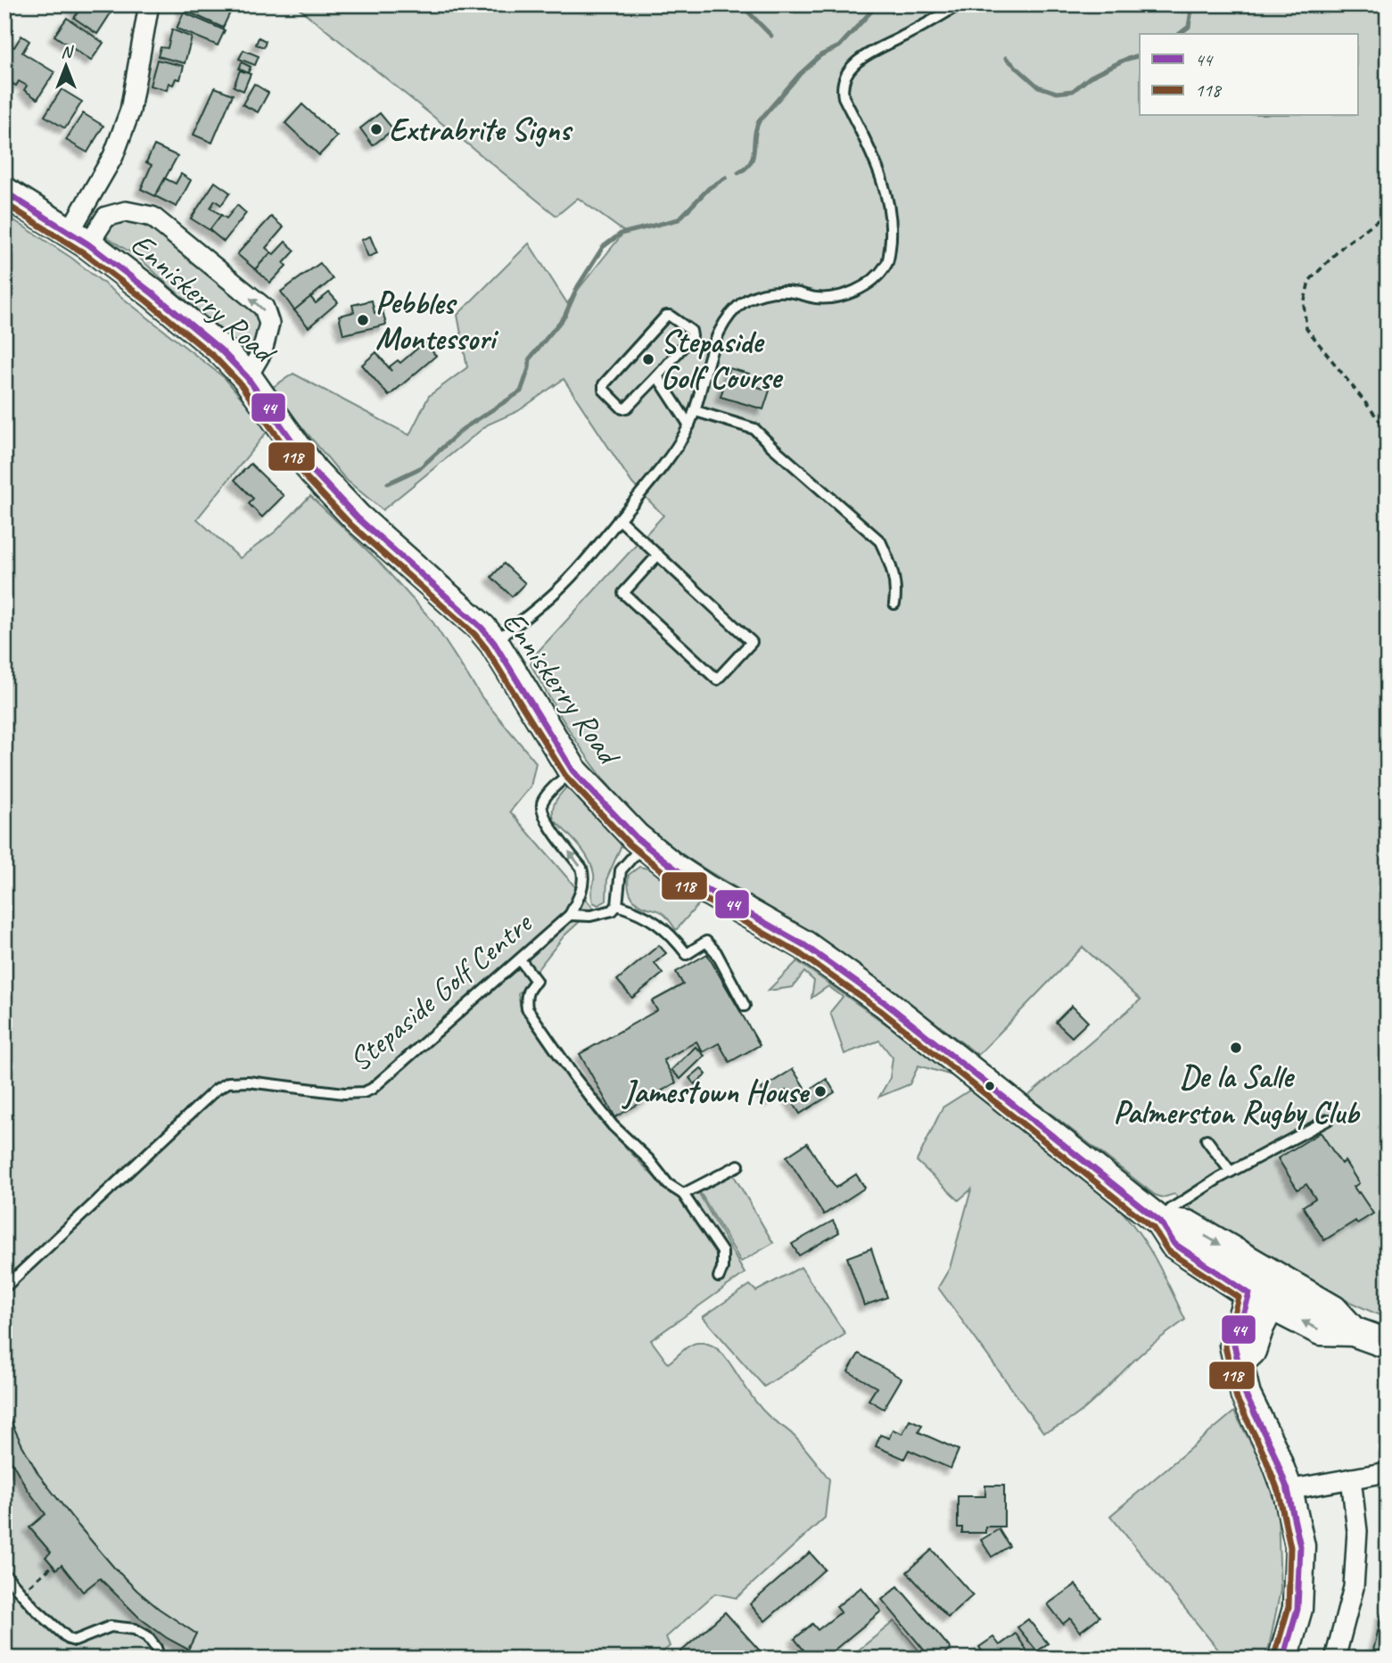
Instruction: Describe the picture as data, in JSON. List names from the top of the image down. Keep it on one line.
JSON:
{"streets":{"main road":["Enniskerry Road"],"lane":["Stepaside Golf Centre"]},"places":["Extrabrite Signs","Pebbles Montessori","Stepaside Golf Course","De la Salle Palmerston Rugby Club","Jamestown House"],"lines":["transit line 44","transit line 118"],"legend":["44","118"],"north":"top"}
